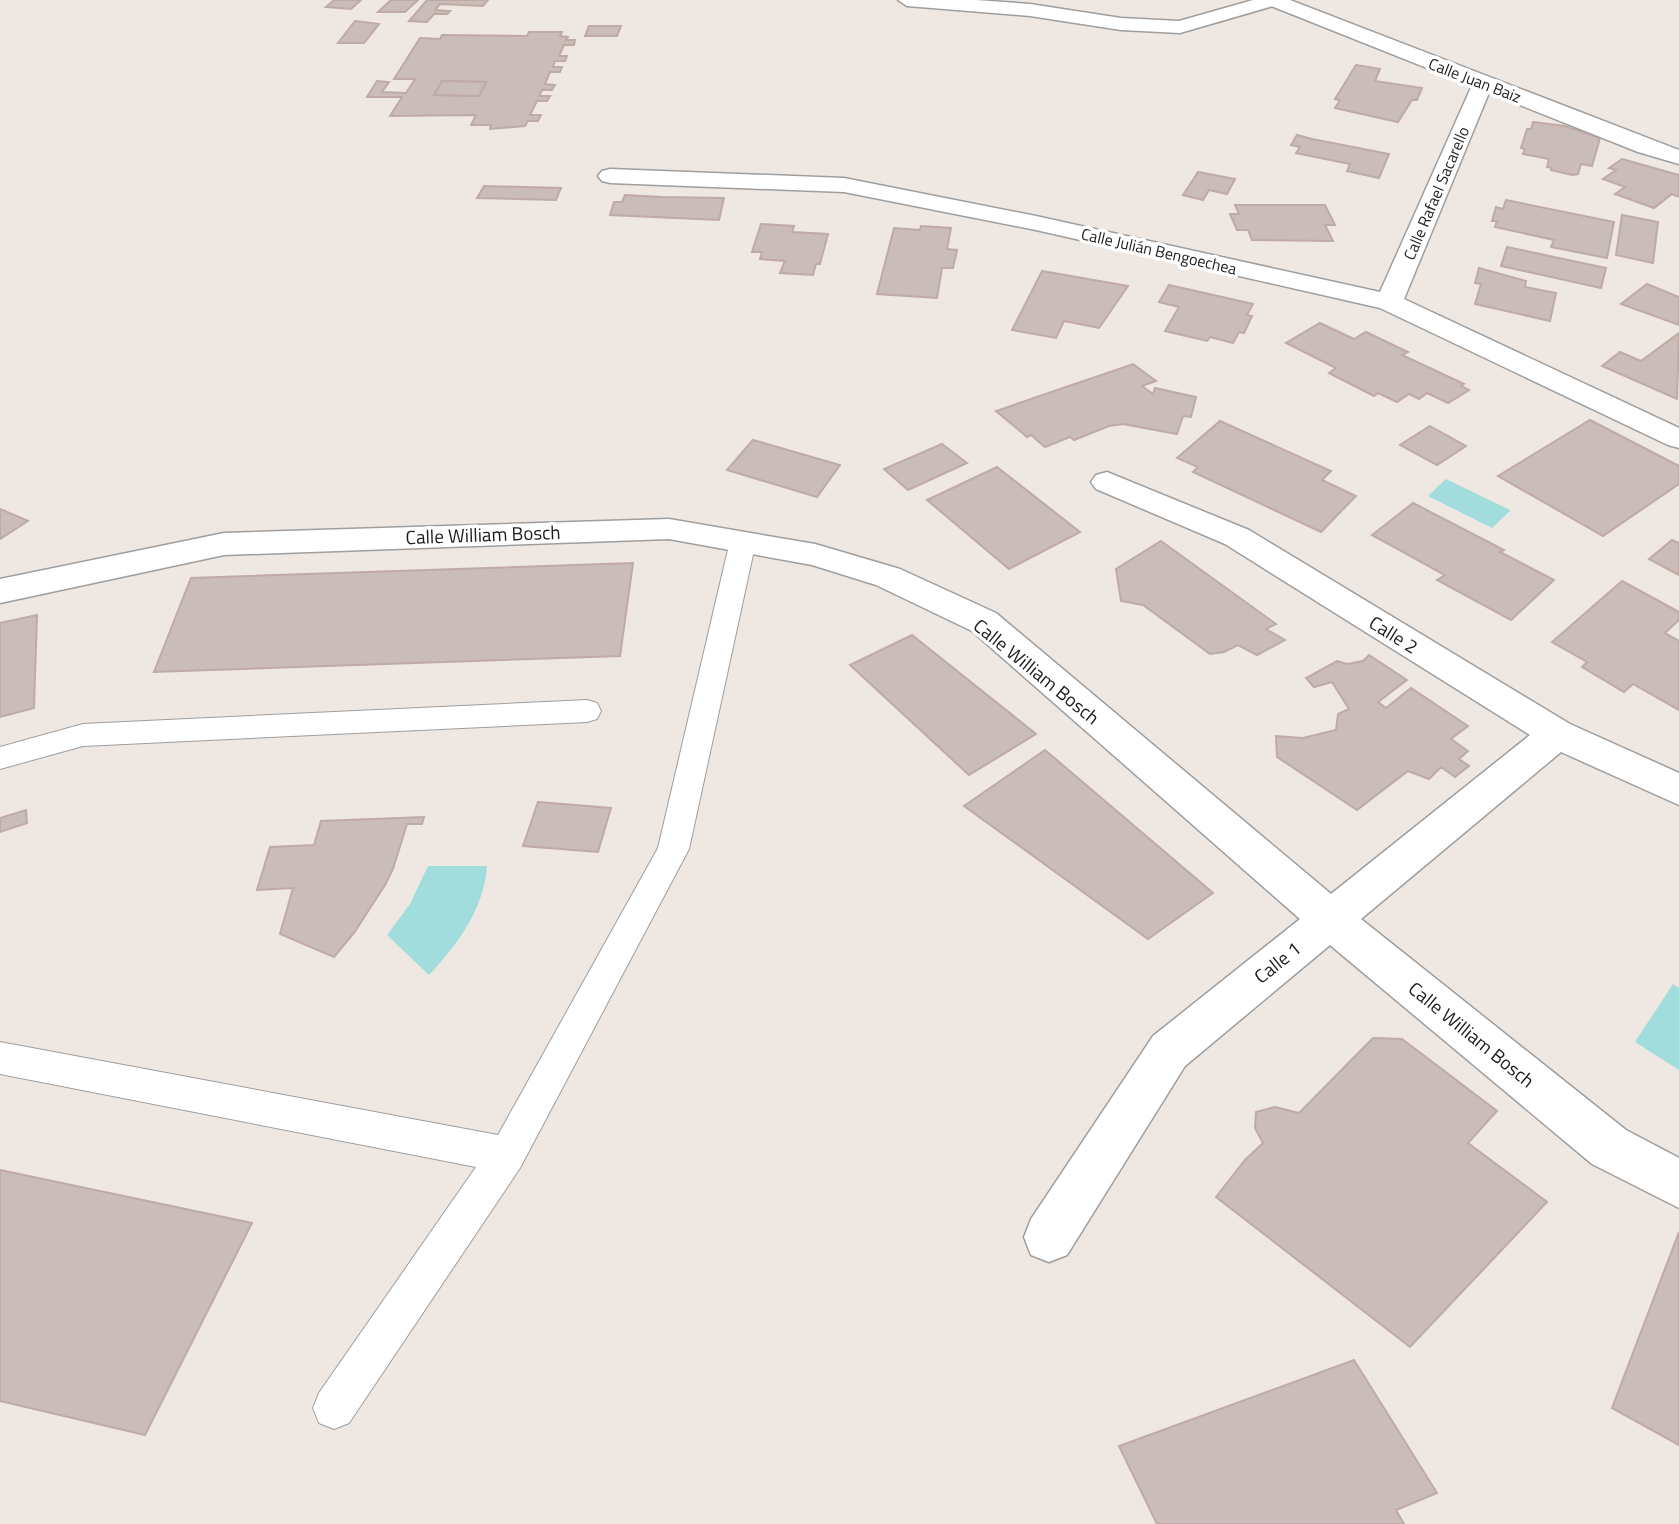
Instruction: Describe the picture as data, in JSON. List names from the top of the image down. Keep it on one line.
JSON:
{"streets":{"street":["Calle Juan Baiz","Calle Rafael Sacarello","Calle Julián Bengoechea","Calle William Bosch","Calle 2","Calle 1"]},"crossings":[["Calle Juan Baiz","Calle Rafael Sacarello"],["Calle Rafael Sacarello","Calle Julián Bengoechea"],["Calle William Bosch","Calle 1"],["Calle 2","Calle 1"]]}
